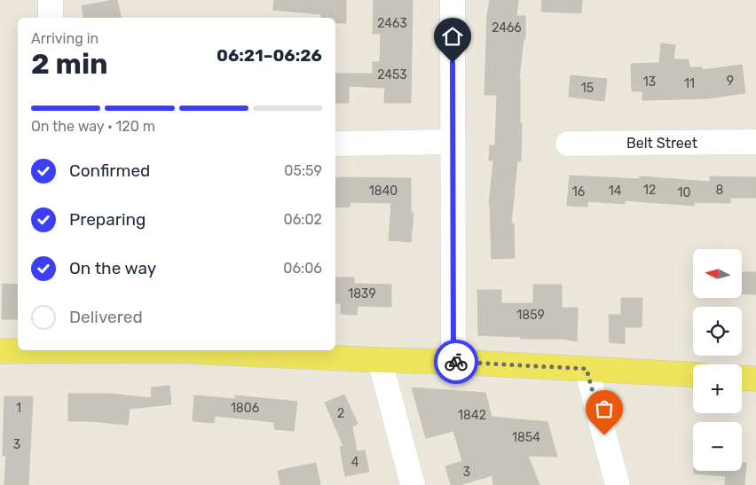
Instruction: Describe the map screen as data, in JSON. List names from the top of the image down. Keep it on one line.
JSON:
{"streets":{"street":["Belt Street"]},"house_numbers":["2463","2466","2453","9","13","11","15","12","8","1840","14","16","10","1839","1859","1","1806","2","1842","1854","3","4","3"],"north":"left","page":{"heading":["2 min","Arriving in","06:21–06:26"],"bar":"On the way · 120 m","list":[["Confirmed","05:59"],["Preparing","06:02"],["On the way","06:06"],"Delivered"],"map_buttons":["+","−"]}}
